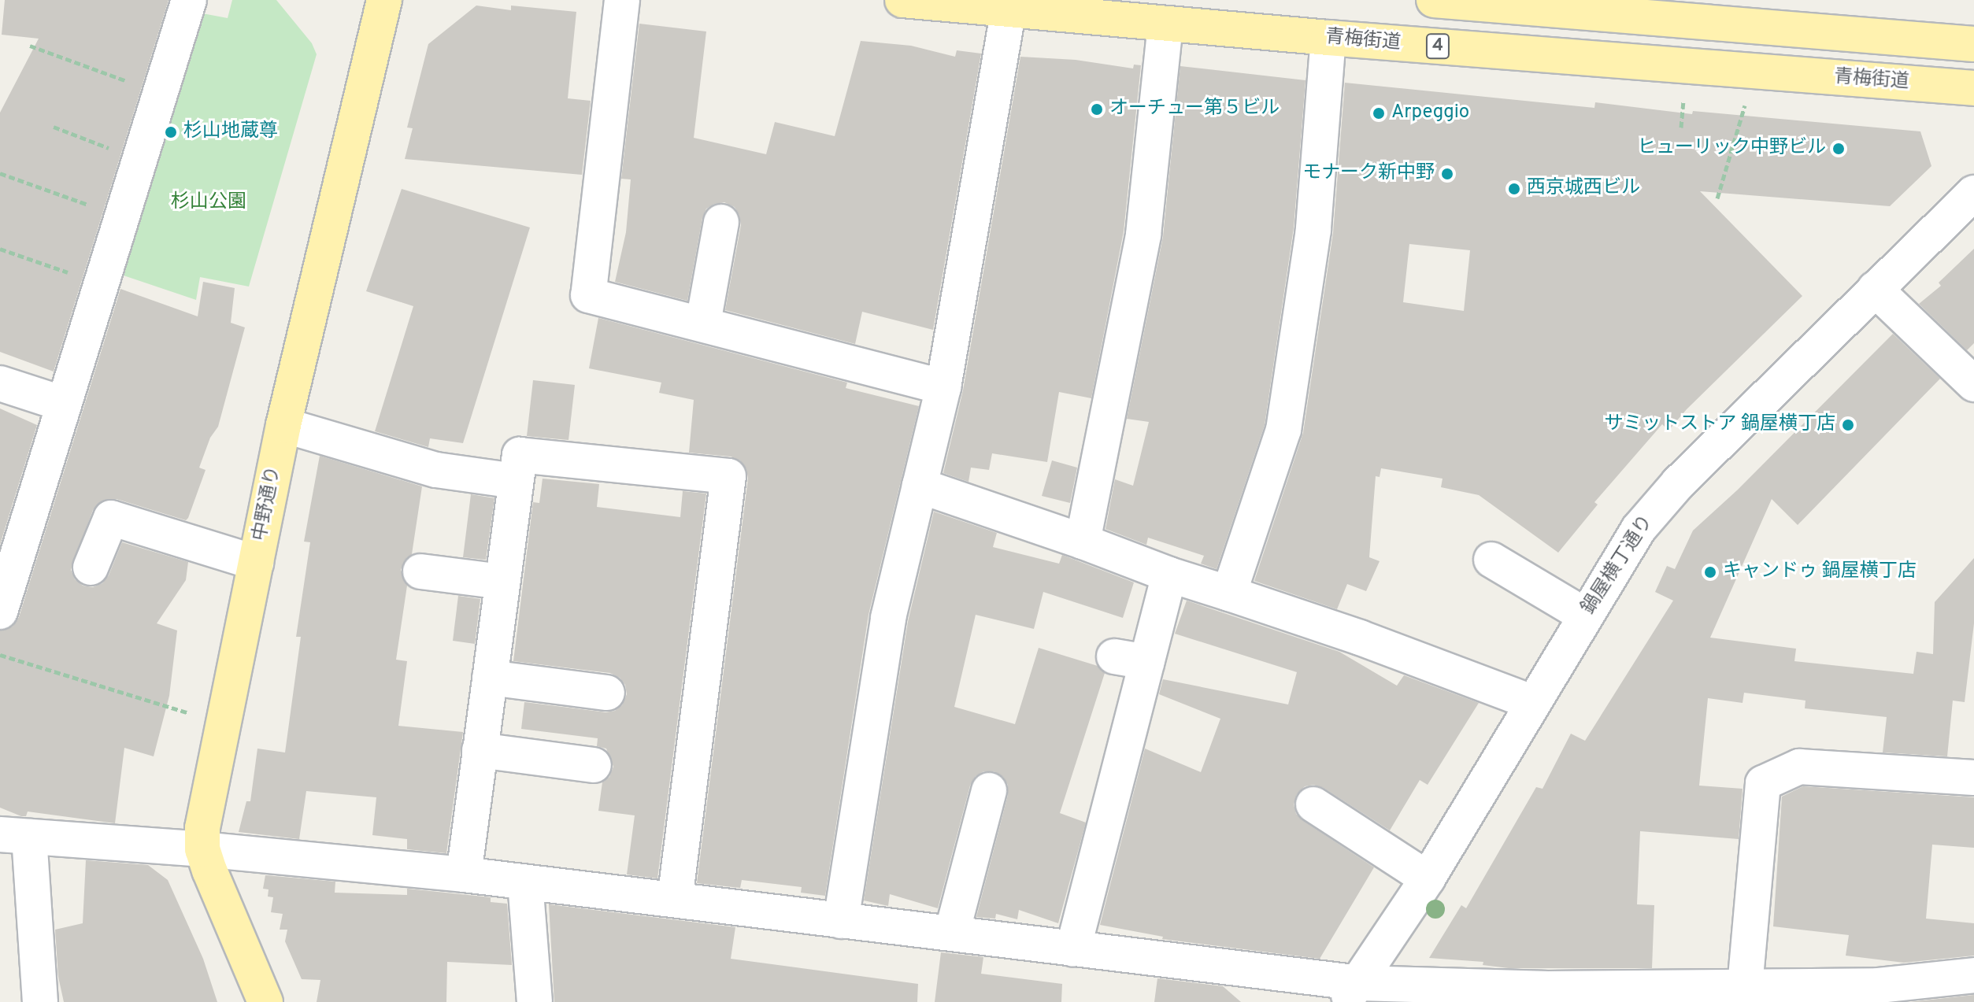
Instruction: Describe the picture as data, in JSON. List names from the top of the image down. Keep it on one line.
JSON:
{"streets":{"main road":["青梅街道","4","中野通り"],"street":["鍋屋横丁通り"]},"parks":["杉山公園"],"places":["オーチュー第５ビル","Arpeggio","杉山地蔵尊","ヒューリック中野ビル","モナーク新中野","西京城西ビル","サミットストア 鍋屋横丁店","キャンドゥ 鍋屋横丁店"]}
